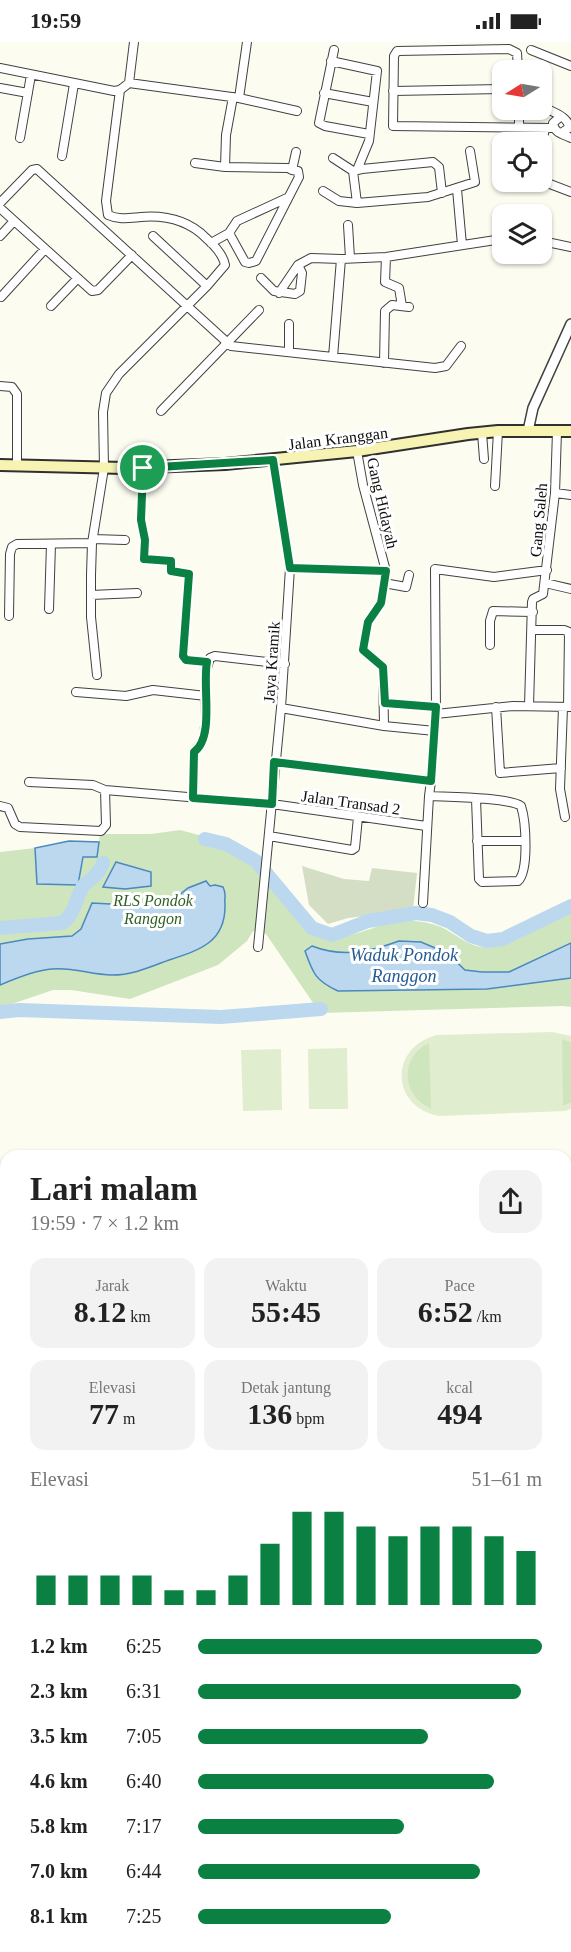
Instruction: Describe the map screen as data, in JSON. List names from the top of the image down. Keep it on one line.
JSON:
{"streets":{"main road":["Jalan Kranggan"],"street":["Gang Hidayah","Gang Saleh","Jaya Kramik","Jalan Transad 2"]},"crossings":[["Jalan Kranggan","Gang Hidayah"],["Jalan Kranggan","Gang Saleh"],["Jalan Kranggan","Jaya Kramik"],["Jaya Kramik","Jalan Transad 2"]],"water":["Waduk Pondok Ranggon"],"parks":["RLS Pondok Ranggon"],"north":"left","page":{"status":"19:59","heading":["Lari malam","19:59 · 7 × 1.2 km"],"stats":[["Jarak","8.12 km"],["Waktu","55:45"],["Pace","6:52 /km"],["Elevasi","77 m"],["Detak jantung","136 bpm"],["kcal","494"]],"chart":["Elevasi","51–61 m"],"list":[{"name":"1.2 km","note":"6:25"},{"name":"2.3 km","note":"6:31"},{"name":"3.5 km","note":"7:05"},{"name":"4.6 km","note":"6:40"},{"name":"5.8 km","note":"7:17"},{"name":"7.0 km","note":"6:44"},{"name":"8.1 km","note":"7:25"}]}}
